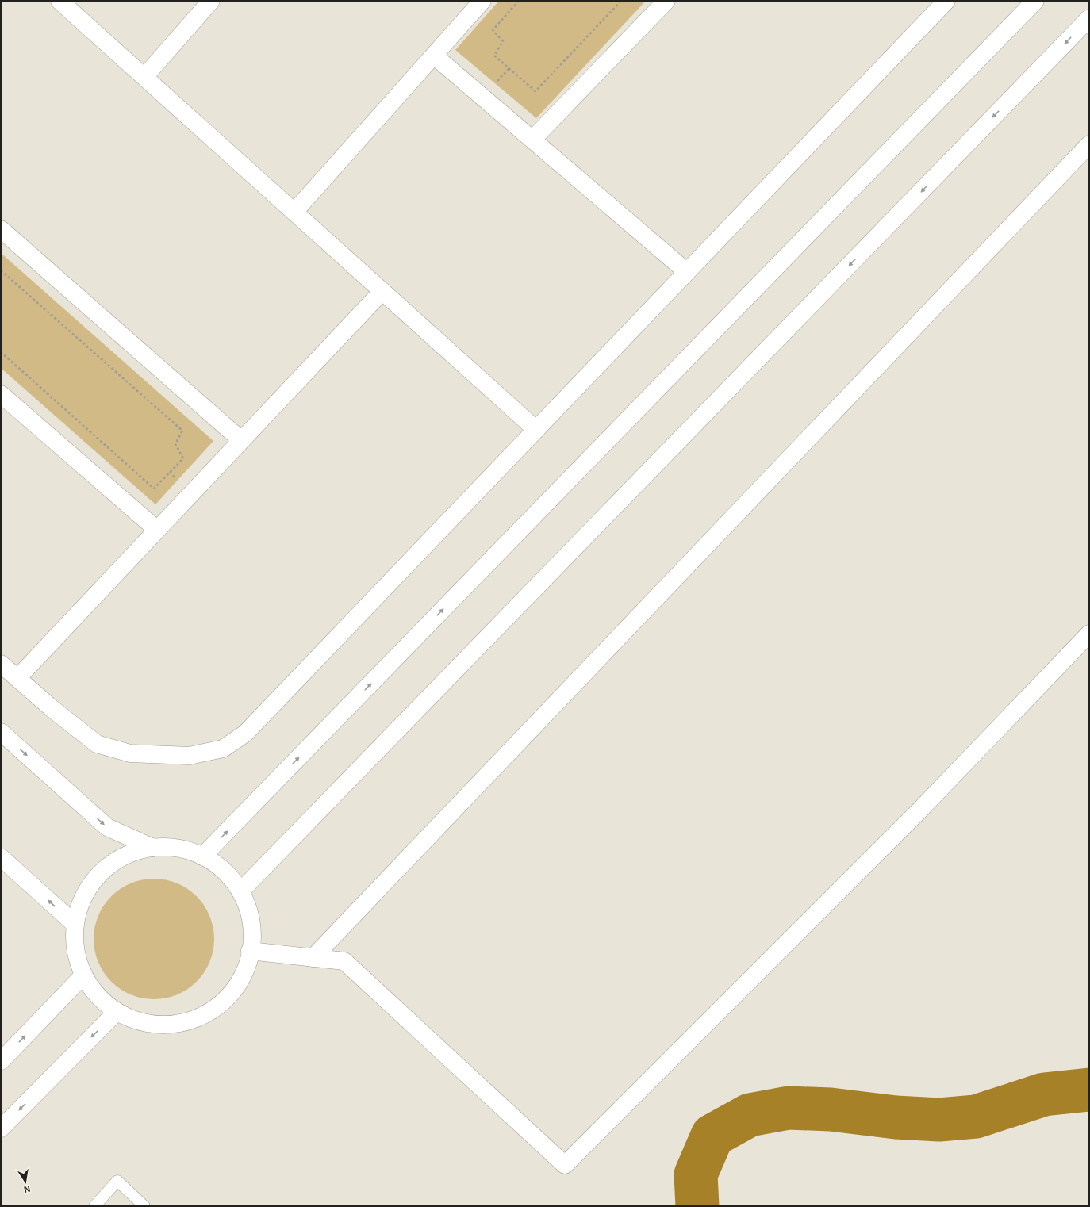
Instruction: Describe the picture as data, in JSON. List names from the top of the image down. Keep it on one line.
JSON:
{"north":"bottom"}
